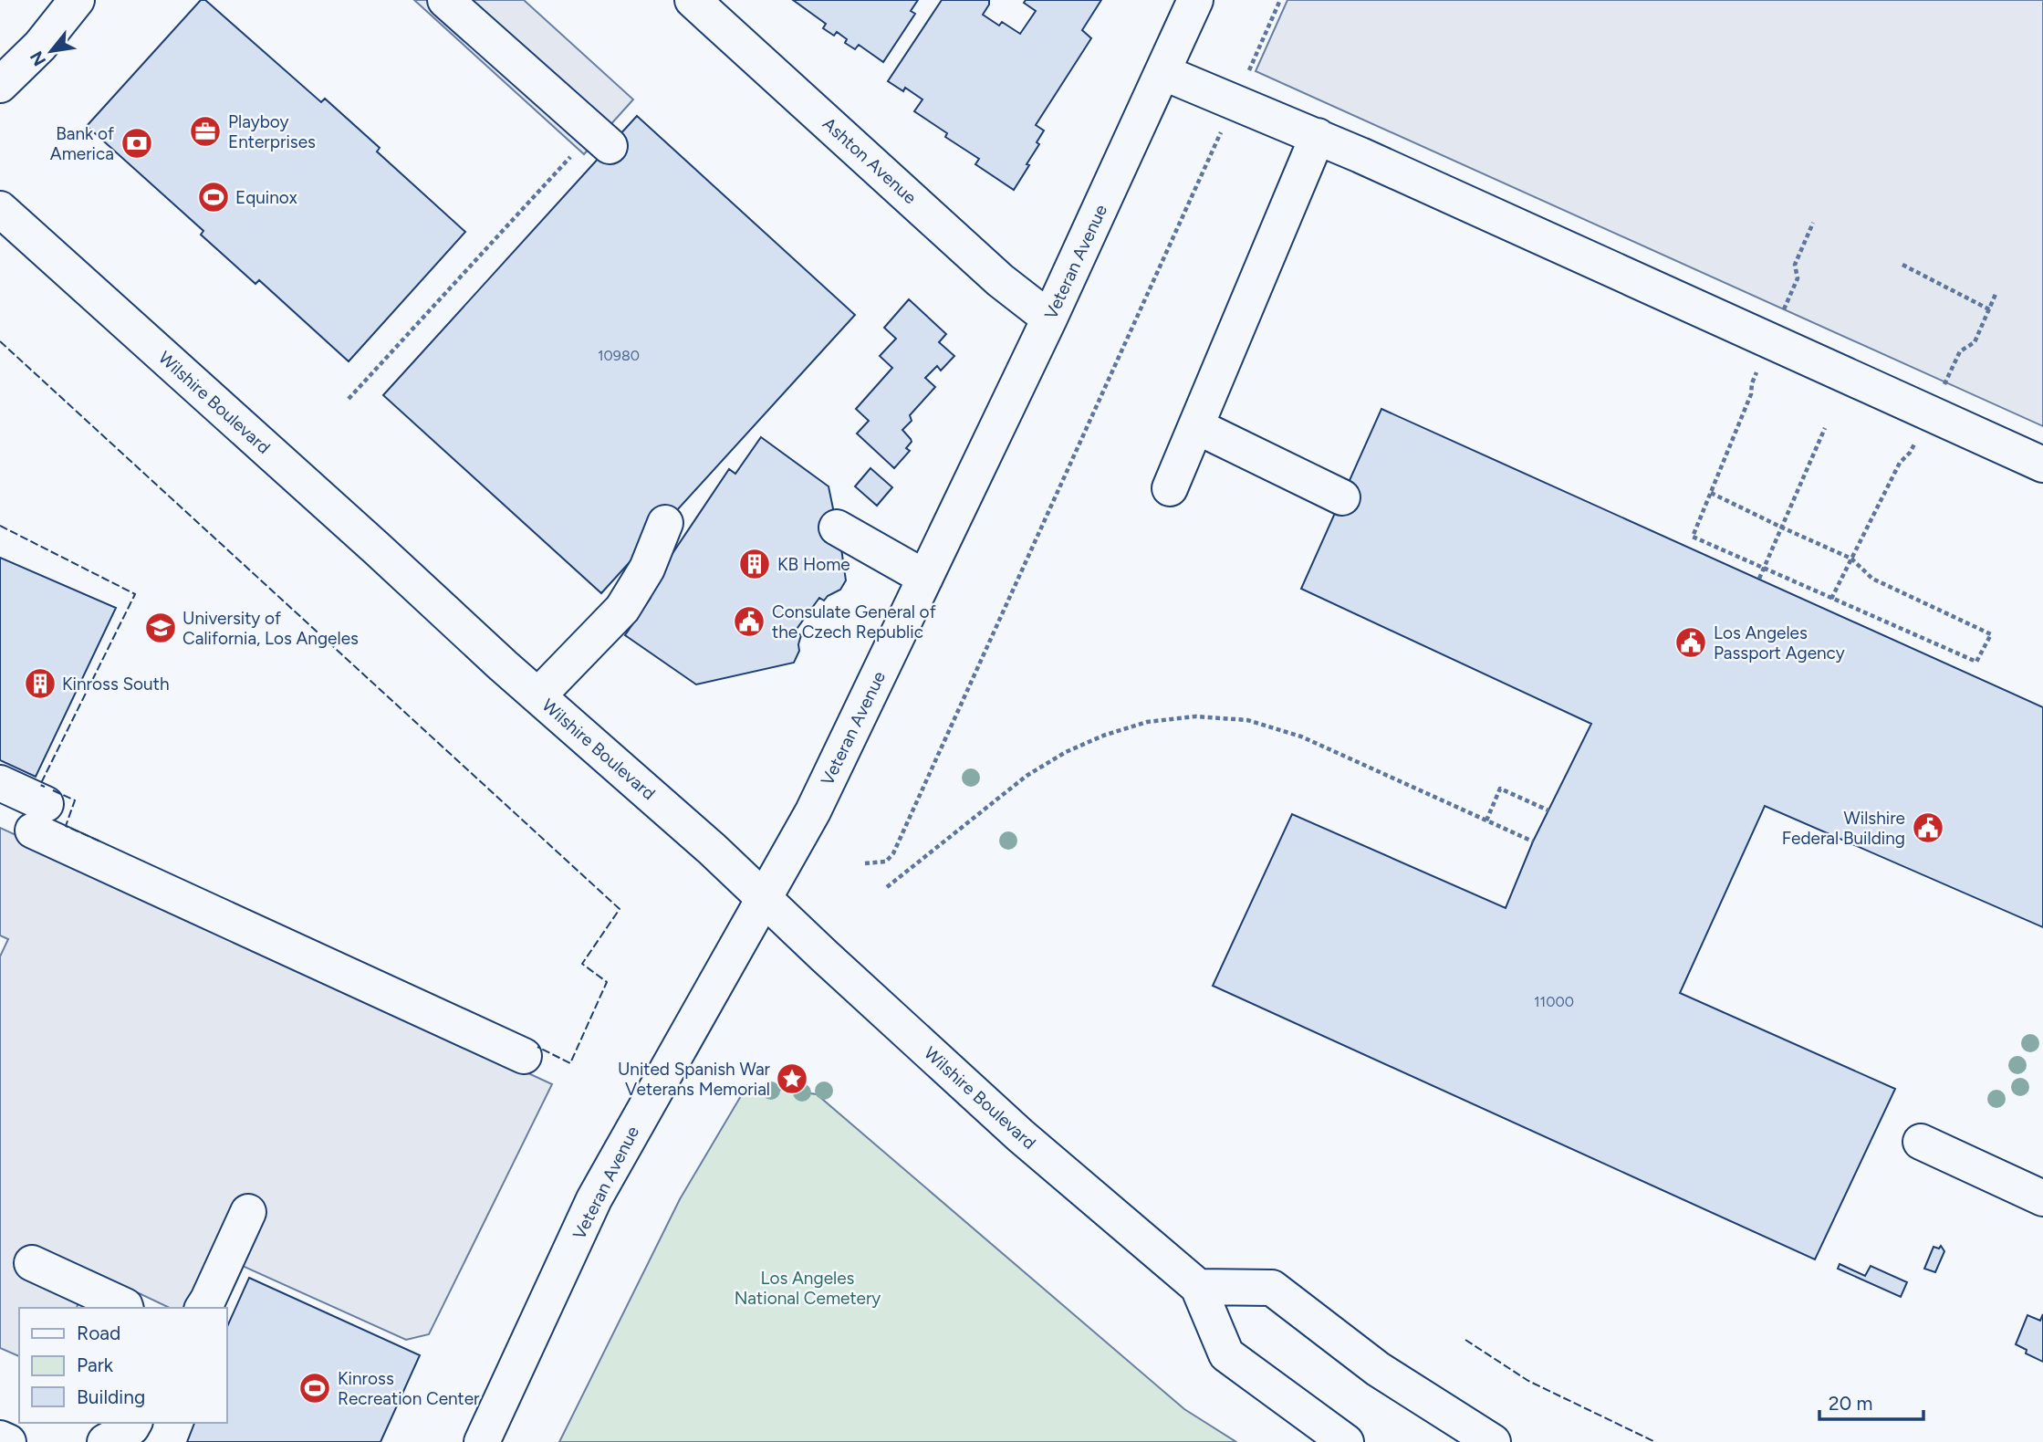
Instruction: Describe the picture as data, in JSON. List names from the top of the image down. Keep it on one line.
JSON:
{"streets":{"street":["Ashton Avenue","Veteran Avenue","Wilshire Boulevard"]},"crossings":[["Ashton Avenue","Veteran Avenue"],["Veteran Avenue","Wilshire Boulevard"]],"parks":["Los Angeles National Cemetery"],"places":{"office":["Playboy Enterprises"],"bank":["Bank of America"],"sports":["Equinox","Kinross Recreation Center"],"building":["KB Home","Kinross South"],"public building":["Consulate General of the Czech Republic","Los Angeles Passport Agency","Wilshire Federal Building"],"school or university":["University of California, Los Angeles"],"place":["United Spanish War Veterans Memorial"]},"house_numbers":["10980","11000"],"legend":["Road","Park","Building"],"scale_bar":"20 m","north":"bottom left"}
